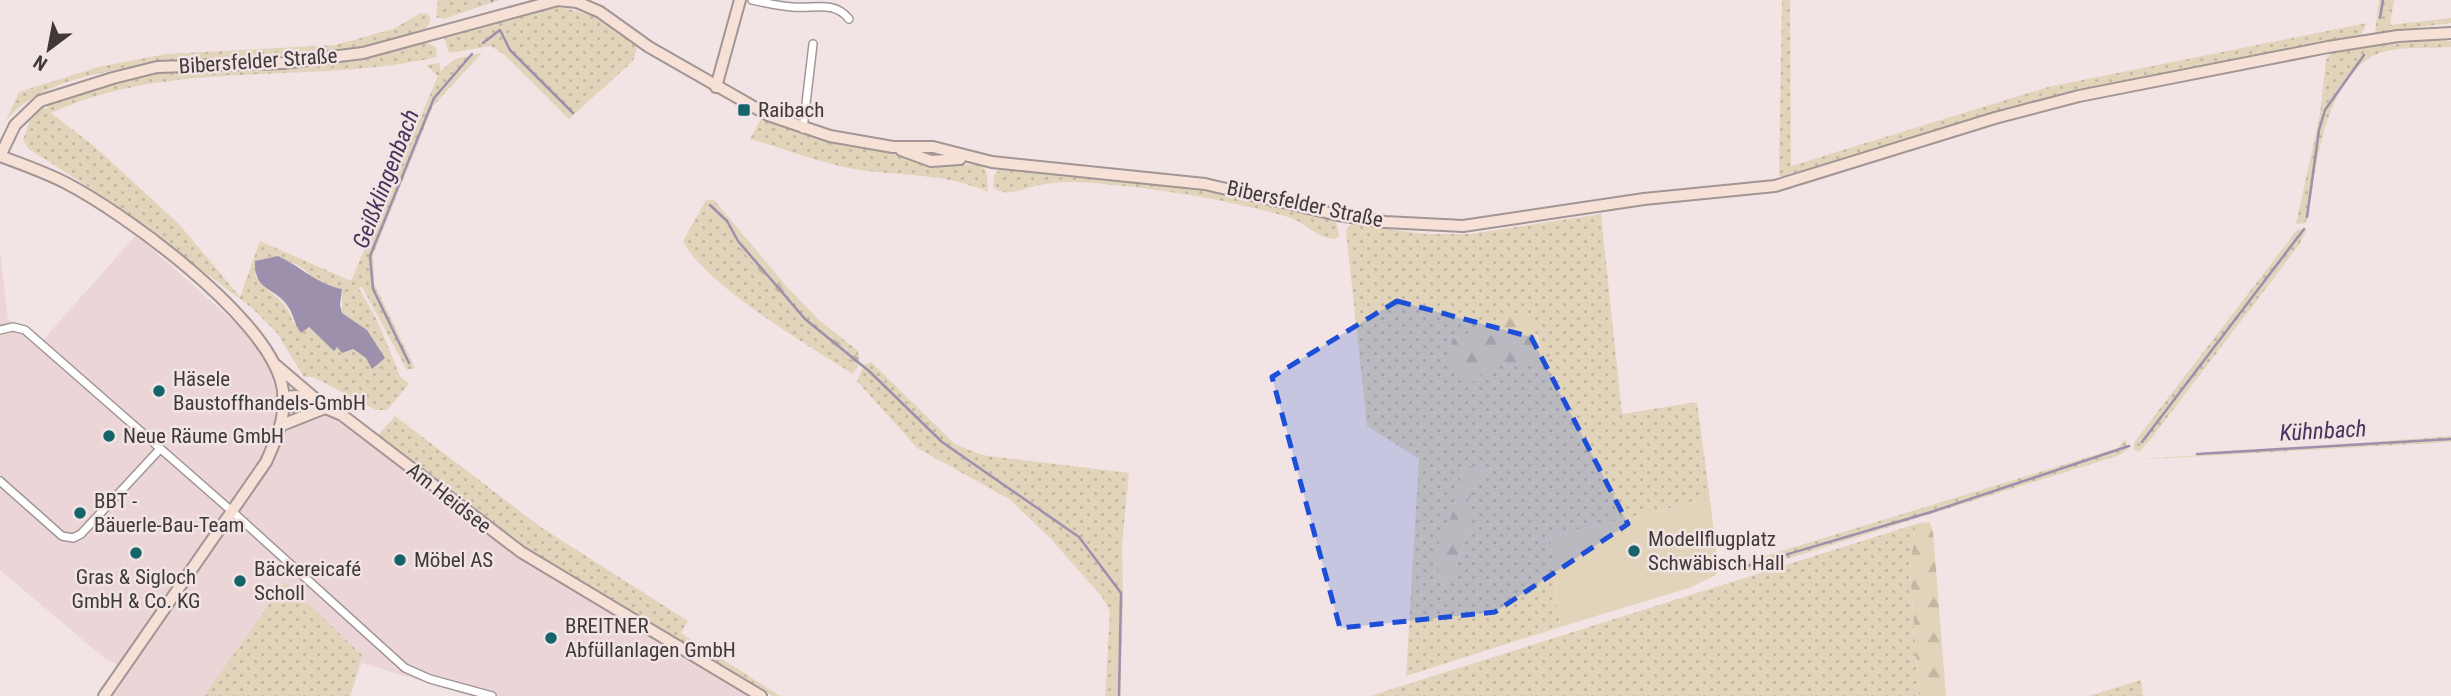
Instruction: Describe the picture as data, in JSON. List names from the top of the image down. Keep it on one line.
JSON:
{"streets":{"street":["Bibersfelder Straße","Am Heidsee"]},"water":["Geißklingenbach","Kühnbach"],"places":{"transit":["Raibach"],"other":["Häsele Baustoffhandels-GmbH","Neue Räume GmbH","BBT - Bäuerle-Bau-Team","Modellflugplatz Schwäbisch Hall","Gras & Sigloch GmbH & Co. KG","Möbel AS","Bäckereicafé Scholl","BREITNER Abfüllanlagen GmbH"]},"north":"bottom left"}
